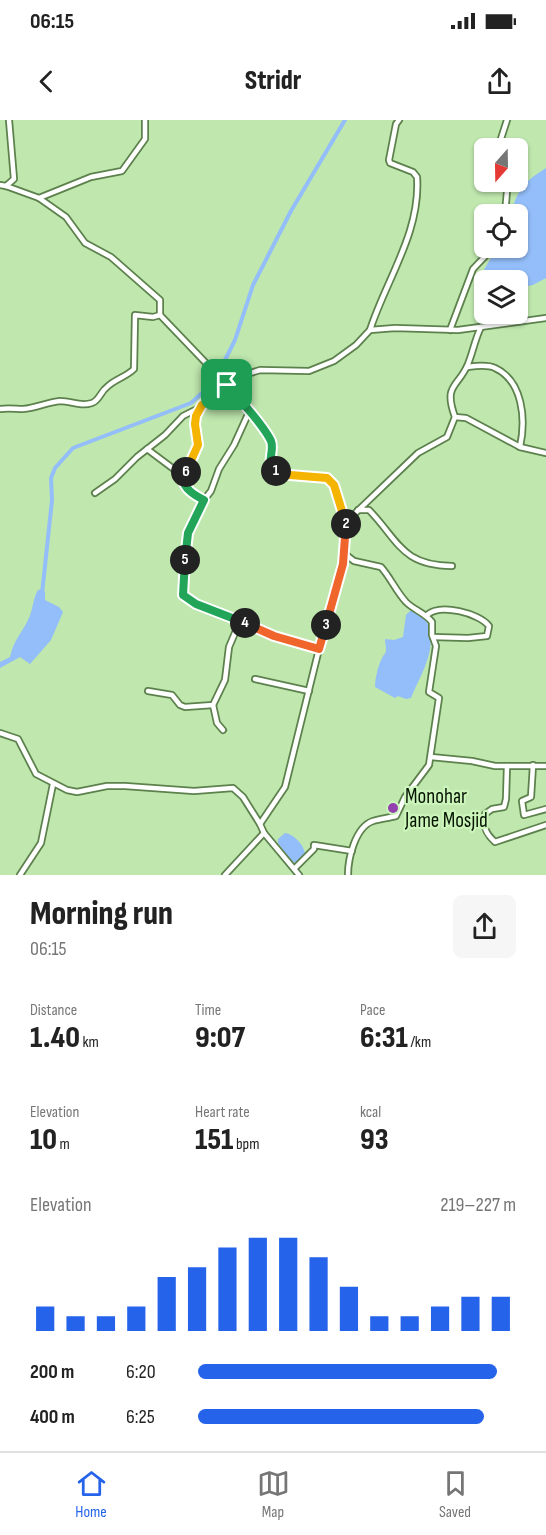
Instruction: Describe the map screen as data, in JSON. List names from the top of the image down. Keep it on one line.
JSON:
{"places":["Monohar Jame Mosjid"],"north":"bottom","page":{"status":"06:15","header":"Stridr","pins":["1","6","2","5","4","3"],"heading":["Morning run","06:15"],"stats":[["Distance","1.40 km"],["Time","9:07"],["Pace","6:31 /km"],["Elevation","10 m"],["Heart rate","151 bpm"],["kcal","93"]],"chart":["Elevation","219–227 m"],"list":[{"name":"200 m","note":"6:20"},{"name":"400 m","note":"6:25"}],"tabs":["Home","Map","Saved"]}}
